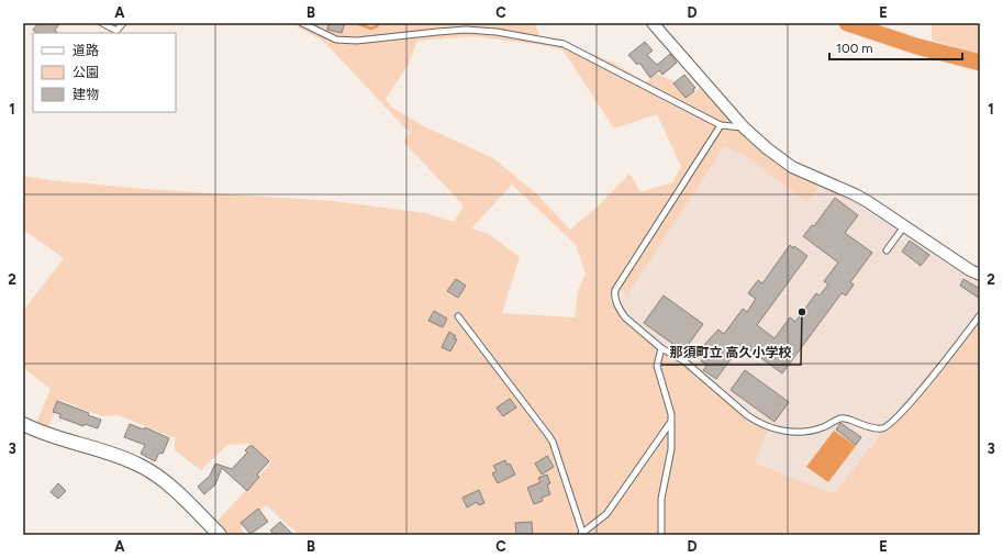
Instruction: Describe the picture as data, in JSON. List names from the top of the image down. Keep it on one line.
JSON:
{"places":["那須町立 高久小学校"],"legend":["道路","公園","建物"],"scale_bar":"100 m","grid":{"columns":["A","B","C","D","E"],"rows":["1","2","3"]}}
